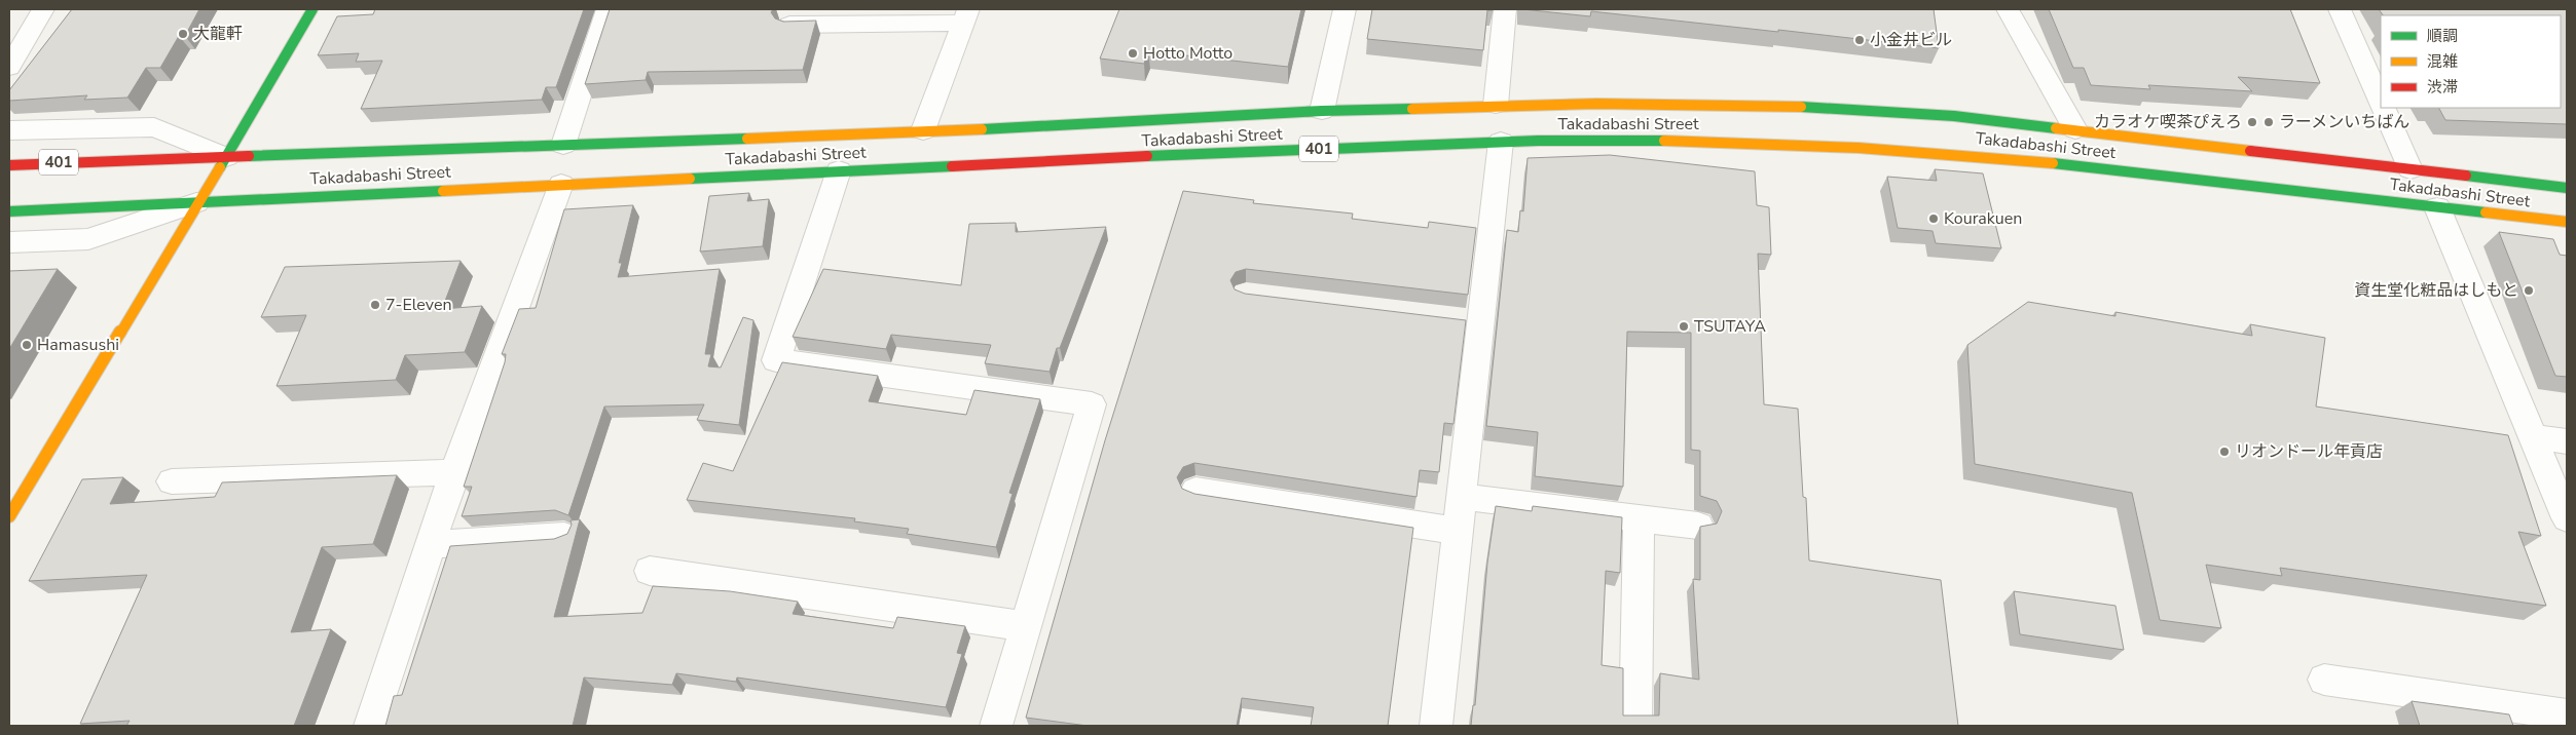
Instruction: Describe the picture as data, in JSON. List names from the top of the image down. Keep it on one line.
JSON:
{"streets":{"main road":["Takadabashi Street","401"]},"places":["大龍軒","小金井ビル","Hotto Motto","カラオケ喫茶ぴえろ","ラーメンいちばん","Kourakuen","資生堂化粧品はしもと","7-Eleven","TSUTAYA","Hamasushi","リオンドール年貢店"],"legend":["順調","混雑","渋滞"]}
